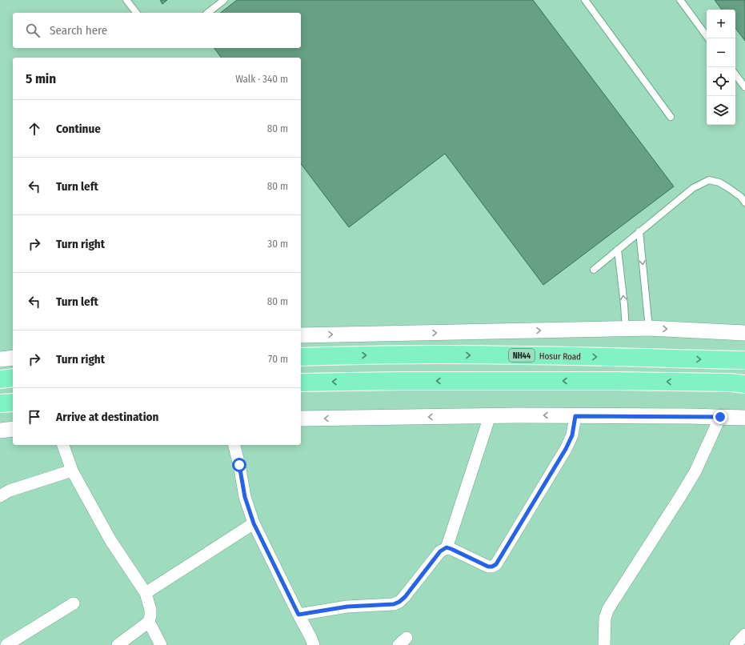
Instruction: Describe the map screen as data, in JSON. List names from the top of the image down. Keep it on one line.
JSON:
{"streets":{"highway":["NH44","Hosur Road"]},"page":{"map_buttons":["+","−"],"search":"Search here","heading":["5 min","Walk · 340 m"],"list":[["Continue","80 m"],["Turn left","80 m"],["Turn right","30 m"],["Turn left","80 m"],["Turn right","70 m"],"Arrive at destination"]}}
